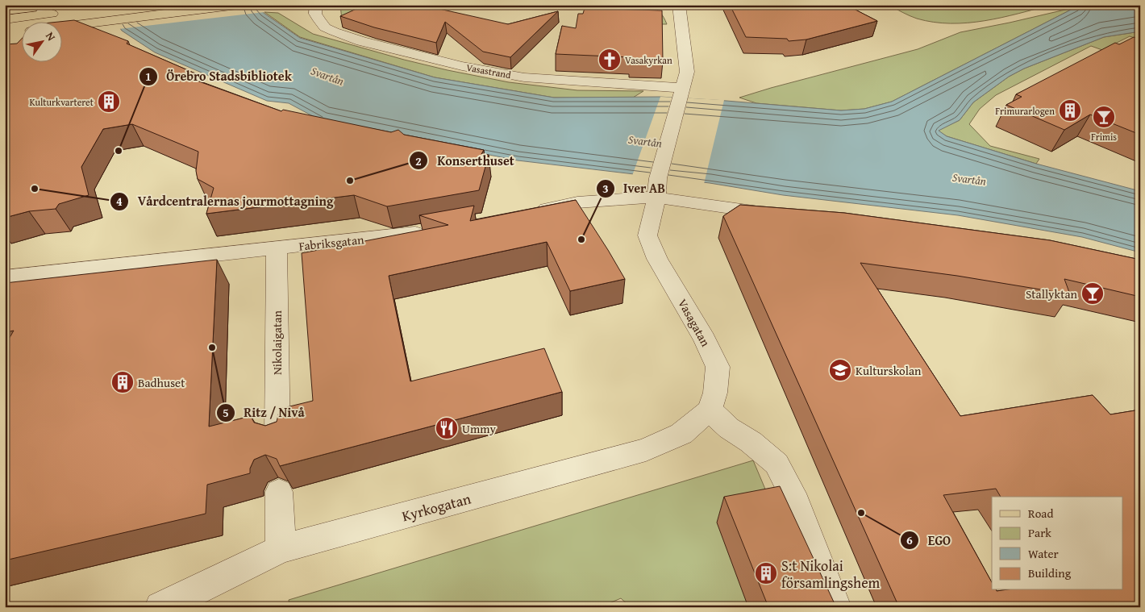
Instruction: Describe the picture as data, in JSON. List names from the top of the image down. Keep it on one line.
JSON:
{"streets":{"street":["Vasastrand","Fabriksgatan","Vasagatan","Nikolaigatan","Kyrkogatan"]},"crossings":[["Vasastrand","Vasagatan"],["Fabriksgatan","Nikolaigatan"],["Vasagatan","Kyrkogatan"]],"water":["Svartån"],"places":{"church":["Vasakyrkan"],"building":["Kulturkvarteret","Frimurarlogen","Badhuset","S:t Nikolai församlingshem"],"bar":["Frimis","Stallyktan"],"other":["Örebro Stadsbibliotek","Konserthuset","Vårdcentralernas jourmottagning","Iver AB","Ritz / Nivå","EGO"],"school or university":["Kulturskolan"],"restaurant":["Ummy"]},"legend":["Road","Park","Water","Building"],"north":"top right"}
